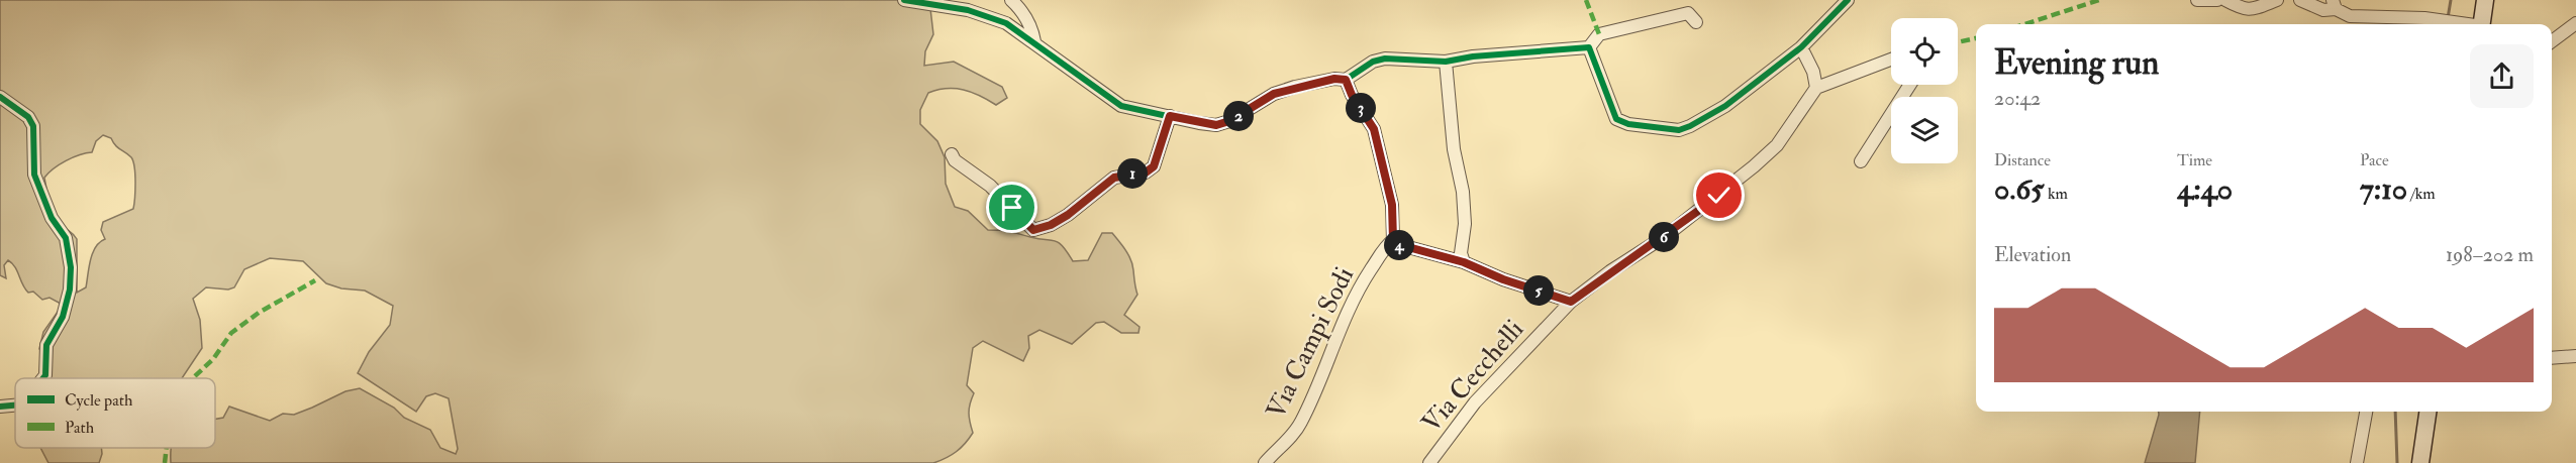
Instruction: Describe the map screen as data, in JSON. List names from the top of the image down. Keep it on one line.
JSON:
{"streets":{"street":["Via Campi Sodi","Via Cecchelli"]},"legend":["Cycle path","Path"],"page":{"heading":["Evening run","20:42"],"pins":["3","2","1","6","4","5"],"stats":[["Distance","0.65 km"],["Time","4:40"],["Pace","7:10 /km"]],"chart":["Elevation","198–202 m"]}}
